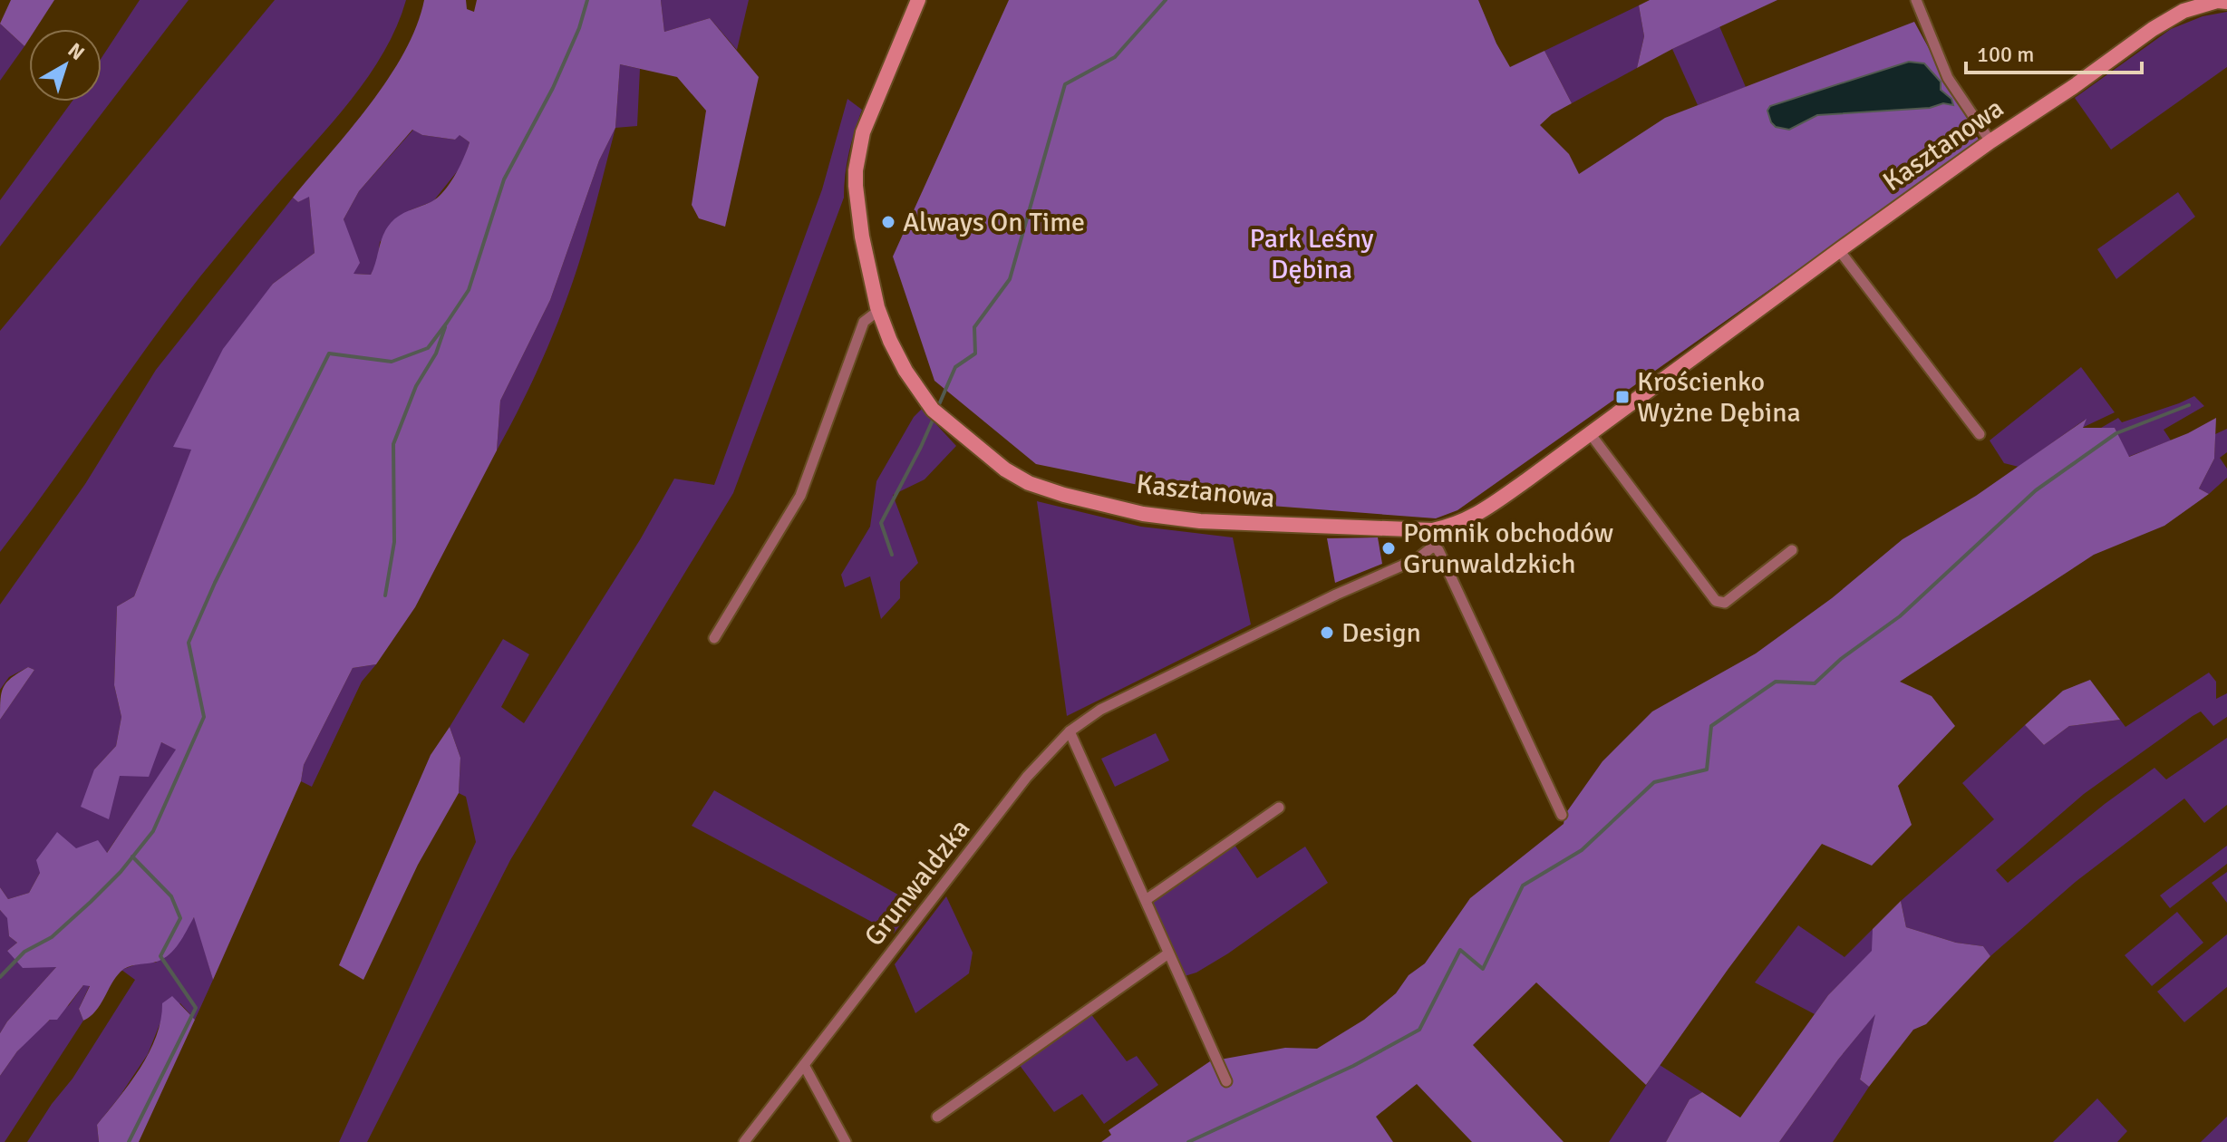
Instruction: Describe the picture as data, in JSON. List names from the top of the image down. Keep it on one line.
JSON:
{"streets":{"street":["Kasztanowa","Grunwaldzka"]},"parks":["Park Leśny Dębina"],"places":{"other":["Always On Time","Pomnik obchodów Grunwaldzkich","Design"],"transit":["Krościenko Wyżne Dębina"]},"scale_bar":"100 m","north":"top right"}
